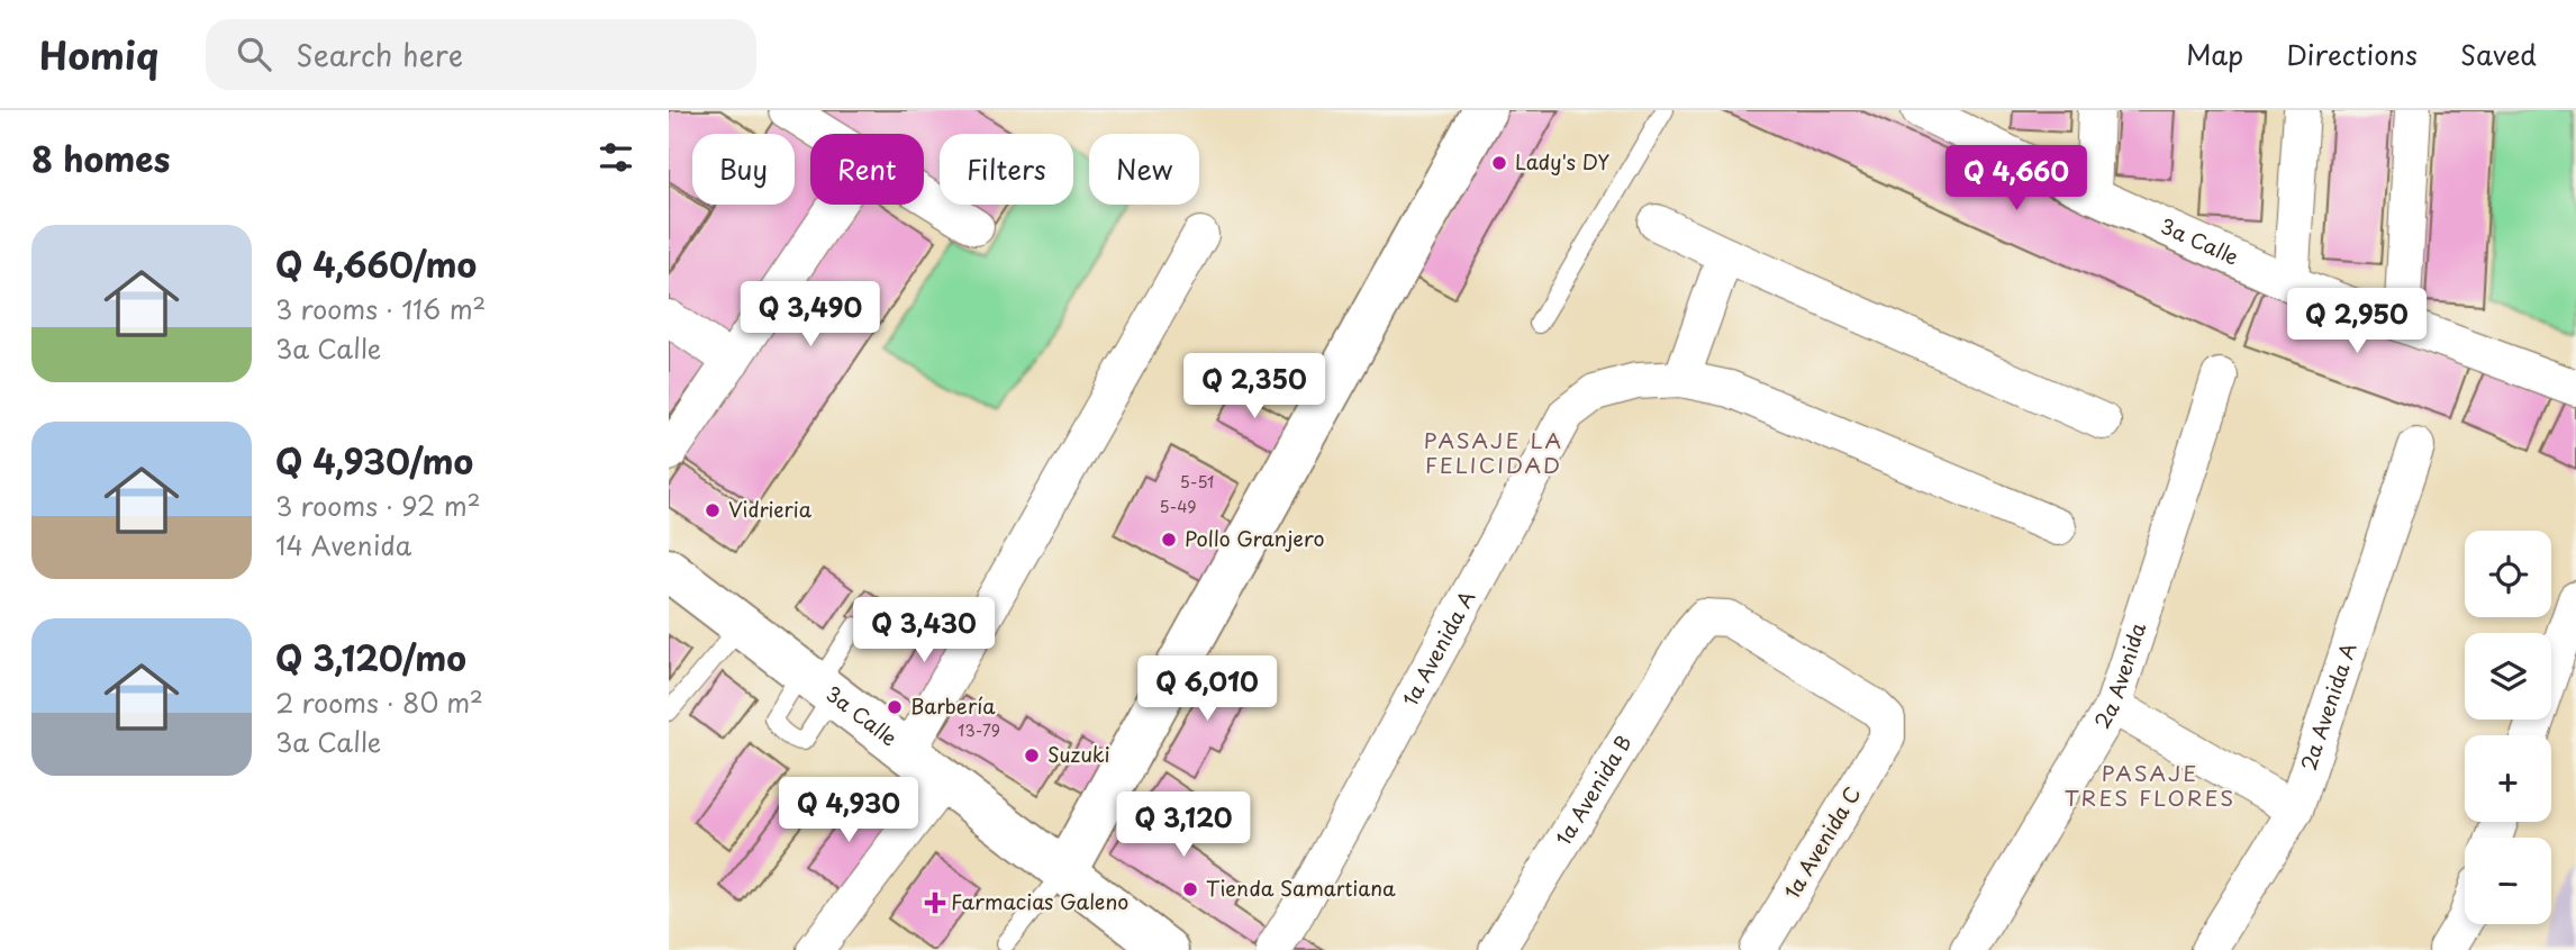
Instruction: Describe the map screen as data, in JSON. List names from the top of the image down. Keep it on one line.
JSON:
{"streets":{"street":["3a Calle","1a Avenida A","2a Avenida","2a Avenida A","1a Avenida B","1a Avenida C"]},"crossings":[["1a Avenida B","1a Avenida C"]],"districts":["PASAJE LA FELICIDAD","PASAJE TRES FLORES"],"places":{"other":["Lady's DY","Vidrieria","Pollo Granjero","Barbería","Suzuki","Tienda Samartiana"],"health":["Farmacias Galeno"]},"house_numbers":["5-51","5-49","13-79"],"page":{"header":"Homiq","search":"Search here","nav":["Map","Directions","Saved"],"heading":"8 homes","chip":["Buy","Rent","Filters","New"],"price":["Q 4,660","Q 3,490","Q 2,950","Q 2,350","Q 3,430","Q 6,010","Q 4,930","Q 3,120"],"list":[{"name":"Q 4,660/mo","note":"3 rooms · 116 m² · 3a Calle"},{"name":"Q 4,930/mo","note":"3 rooms · 92 m² · 14 Avenida"},{"name":"Q 3,120/mo","note":"2 rooms · 80 m² · 3a Calle"}],"map_buttons":["+","−"]}}
